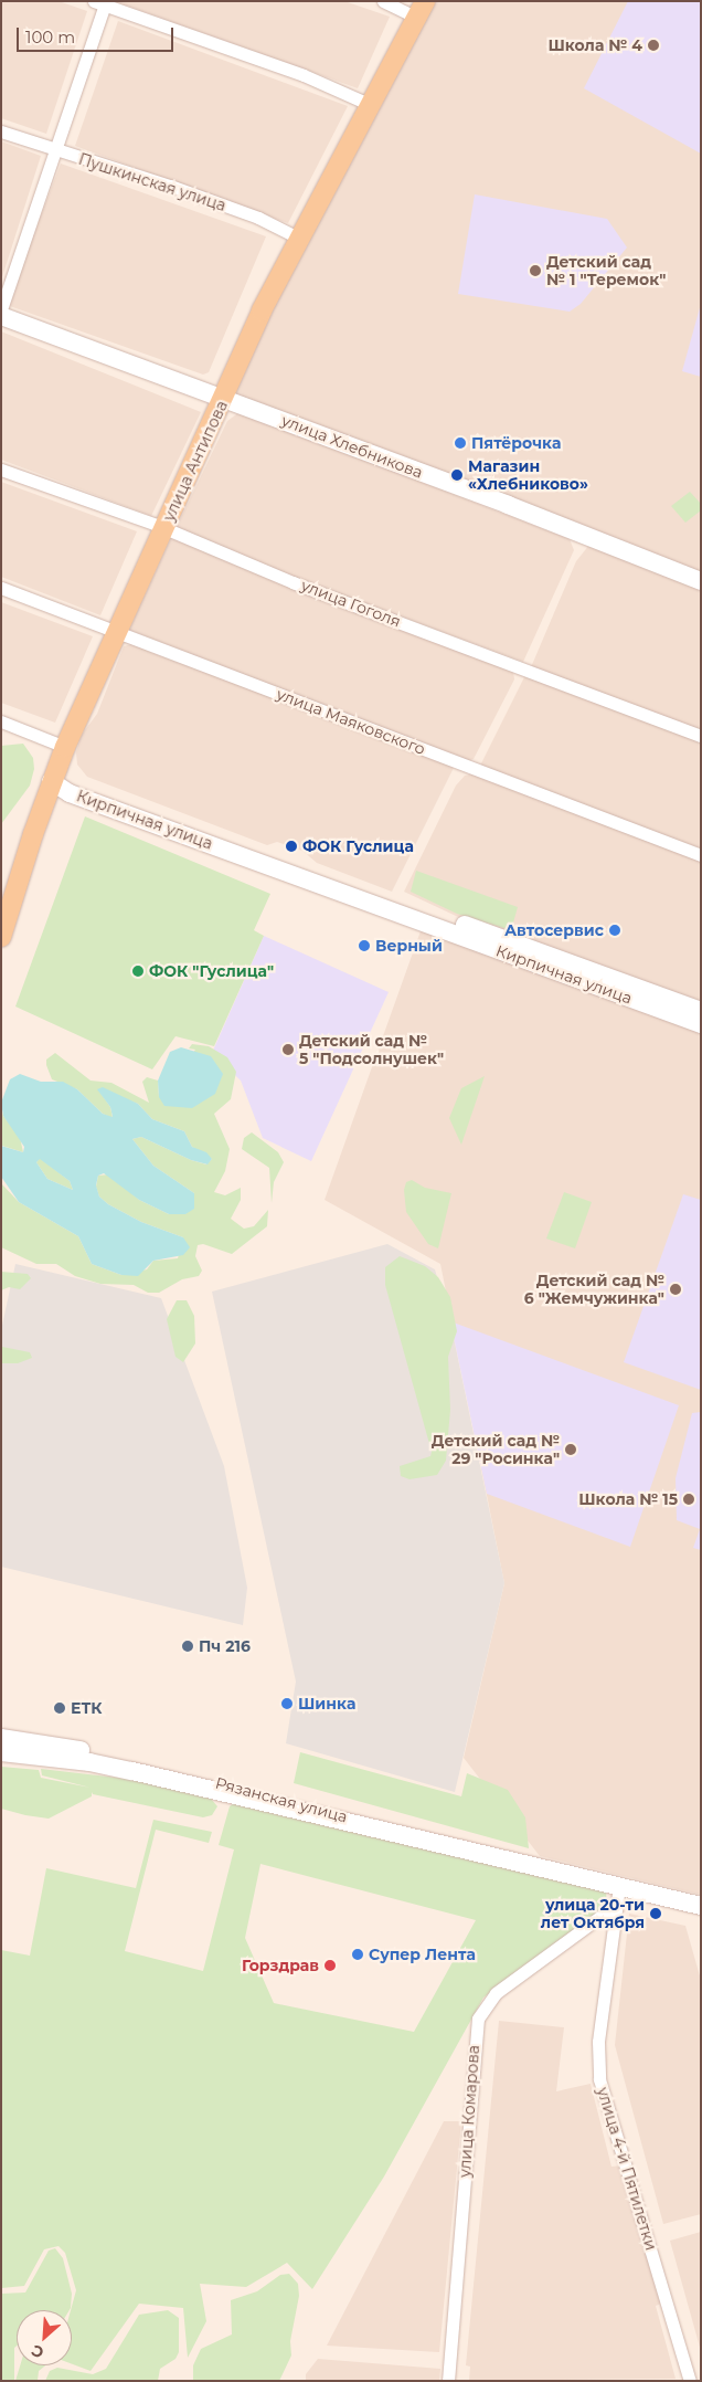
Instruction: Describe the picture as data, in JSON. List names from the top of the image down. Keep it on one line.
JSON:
{"streets":{"main road":["улица Антипова"],"street":["Пушкинская улица","улица Хлебникова","улица Гоголя","улица Маяковского","Кирпичная улица","Рязанская улица","улица Комарова","улица 4-й Пятилетки"]},"crossings":[["Пушкинская улица","улица Антипова"],["улица Хлебникова","улица Антипова"],["улица Антипова","улица Гоголя"],["улица Антипова","улица Маяковского"],["улица Антипова","Кирпичная улица"],["Рязанская улица","улица 4-й Пятилетки"],["улица Комарова","улица 4-й Пятилетки"]],"places":["Школа № 4","Детский сад № 1 \"Теремок\"","Пятёрочка","Магазин «Хлебниково»","ФОК Гуслица","Автосервис","Верный","ФОК \"Гуслица\"","Детский сад № 5 \"Подсолнушек\"","Детский сад № 6 \"Жемчужинка\"","Детский сад № 29 \"Росинка\"","Школа № 15","Пч 216","Шинка","ЕТК","улица 20-ти лет Октября","Супер Лента","Горздрав"],"scale_bar":"100 m","north":"bottom left"}
